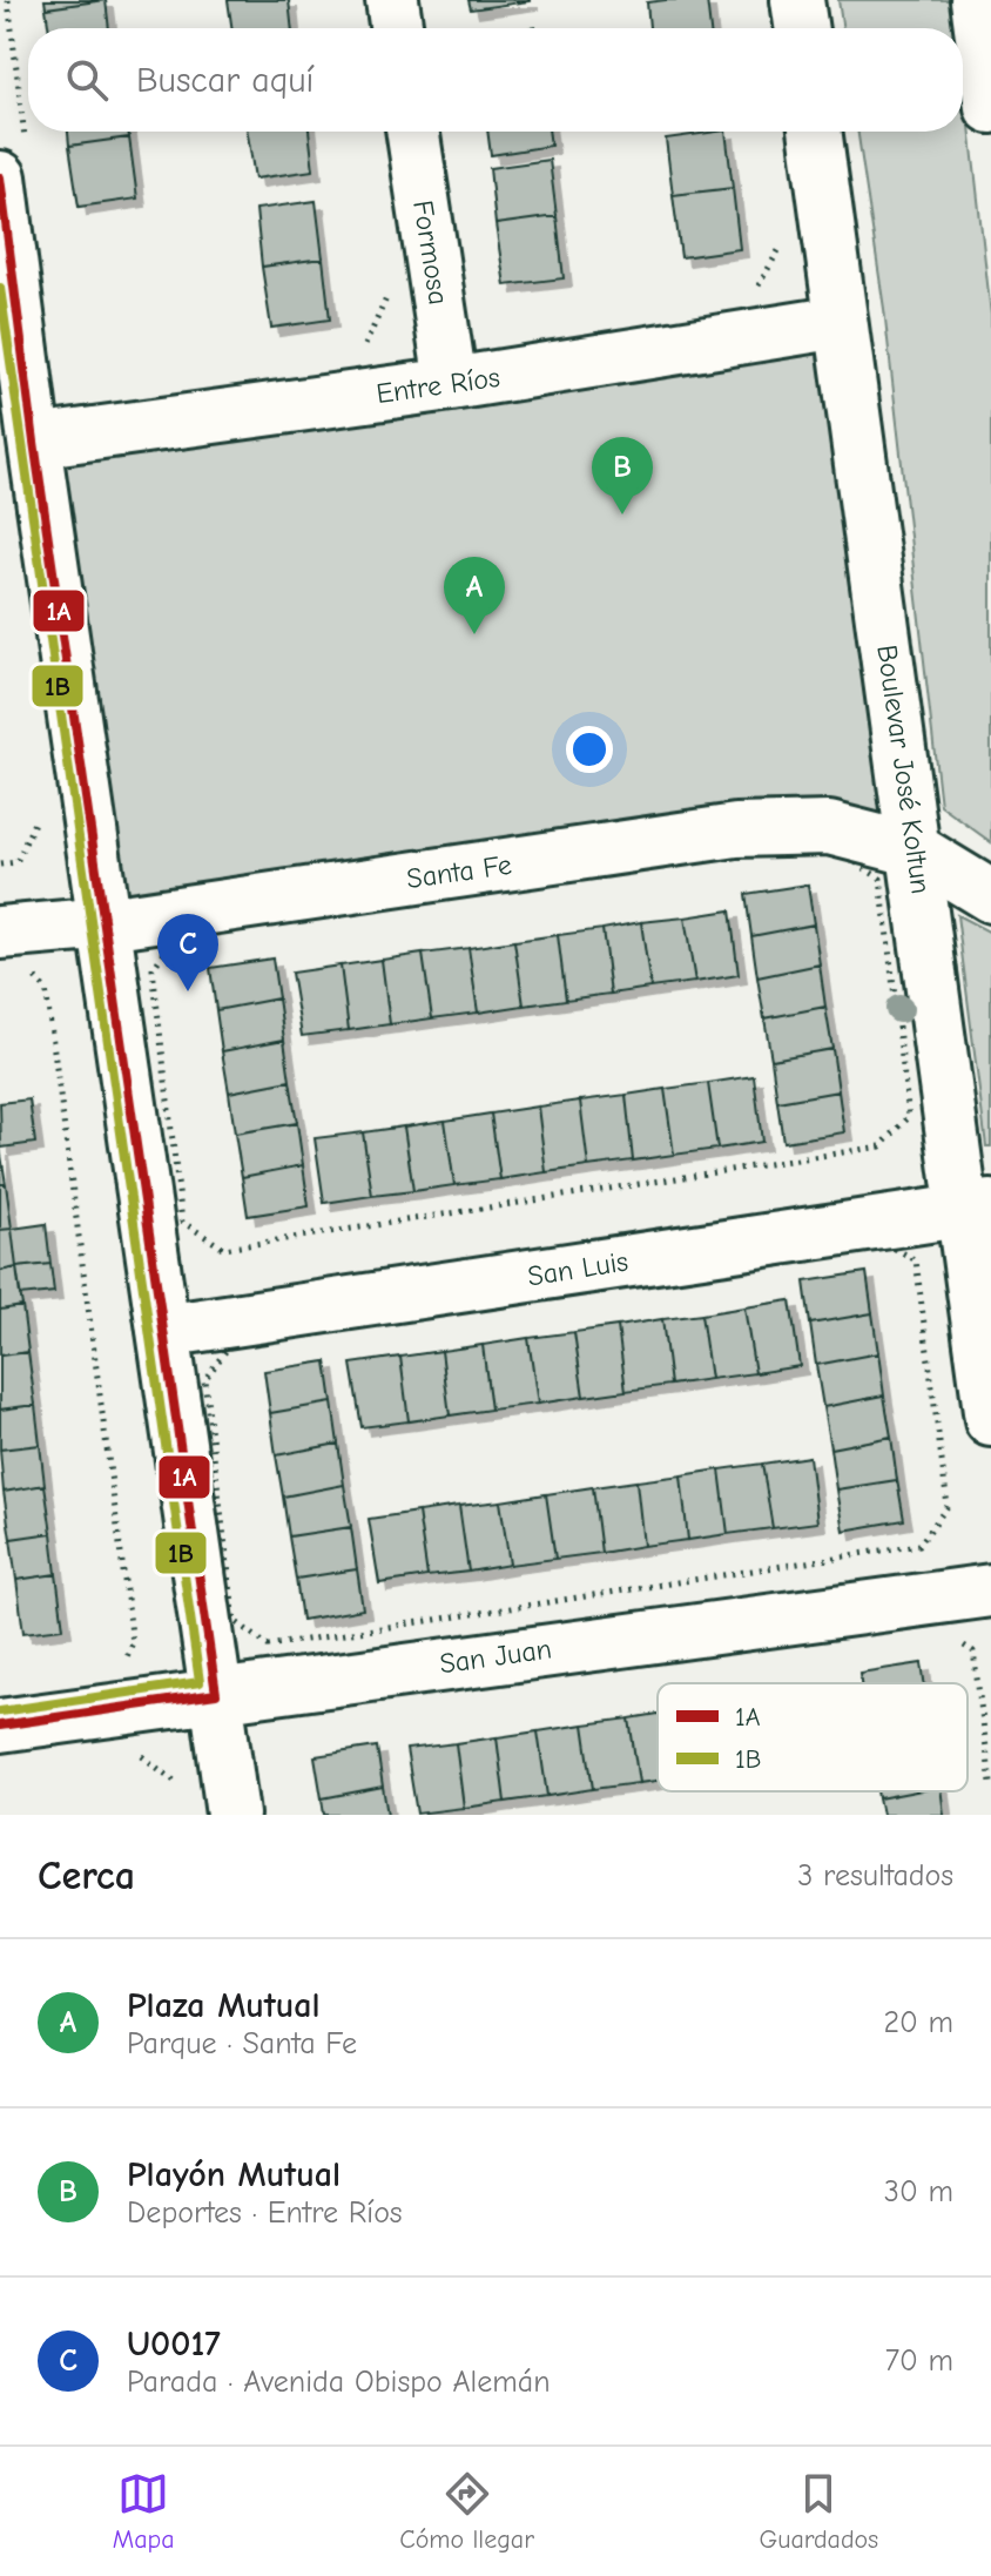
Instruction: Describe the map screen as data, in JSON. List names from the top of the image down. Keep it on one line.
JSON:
{"streets":{"street":["Formosa","Entre Ríos","Boulevar José Koltun","Santa Fe","San Luis","San Juan"]},"crossings":[["Formosa","Entre Ríos"],["Entre Ríos","Boulevar José Koltun"],["Boulevar José Koltun","Santa Fe"],["Boulevar José Koltun","San Luis"]],"lines":["transit line 1A","transit line 1B"],"legend":["1A","1B"],"page":{"search":"Buscar aquí","pins":["B","A","C"],"heading":["Cerca","3 resultados"],"list":[{"mark":"A","name":"Plaza Mutual","note":"Parque · Santa Fe","value":"20 m"},{"mark":"B","name":"Playón Mutual","note":"Deportes · Entre Ríos","value":"30 m"},{"mark":"C","name":"U0017","note":"Parada · Avenida Obispo Alemán","value":"70 m"}],"nav":["Mapa","Cómo llegar","Guardados"]}}
